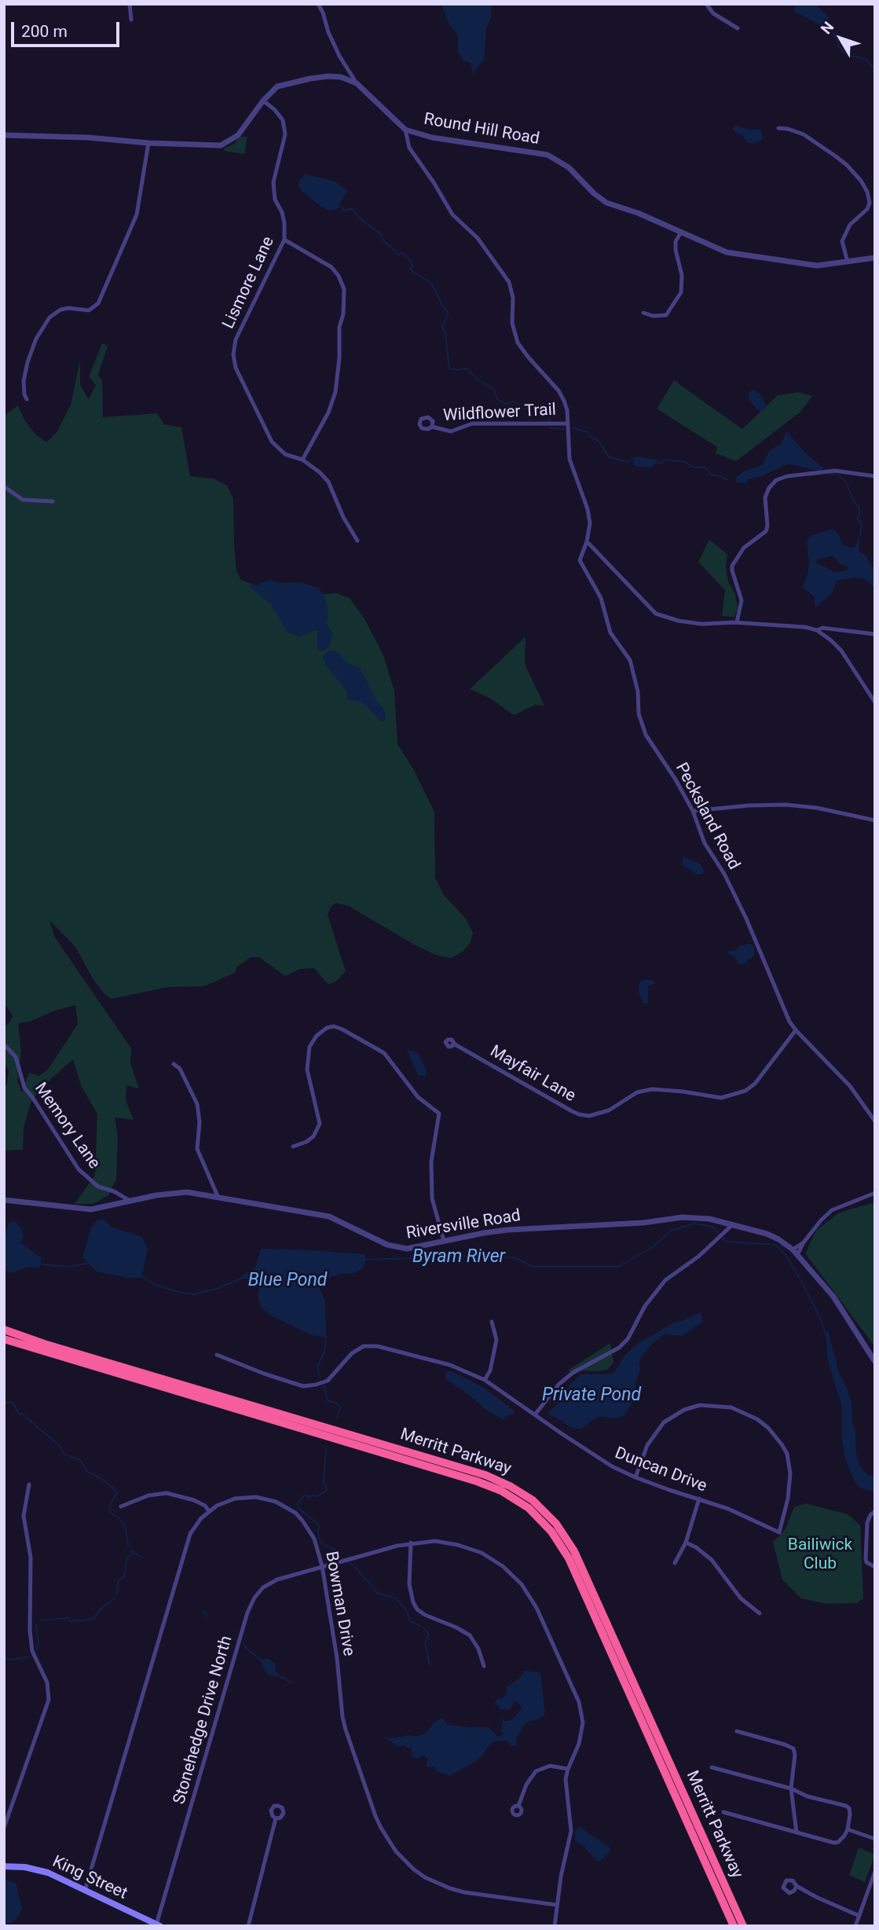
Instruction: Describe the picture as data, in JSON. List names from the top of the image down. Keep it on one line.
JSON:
{"streets":{"highway":["Merritt Parkway"],"main road":["King Street"],"street":["Round Hill Road","Lismore Lane","Wildflower Trail","Pecksland Road","Mayfair Lane","Memory Lane","Riversville Road","Duncan Drive","Bowman Drive","Stonehedge Drive North"]},"crossings":[["Round Hill Road","Lismore Lane"],["Round Hill Road","Pecksland Road"],["Wildflower Trail","Pecksland Road"],["Pecksland Road","Mayfair Lane"],["Memory Lane","Riversville Road"],["Bowman Drive","Stonehedge Drive North"],["Bowman Drive","King Street"],["Stonehedge Drive North","King Street"]],"water":["Byram River","Blue Pond","Private Pond"],"parks":["Bailiwick Club"],"scale_bar":"200 m","north":"top left"}
